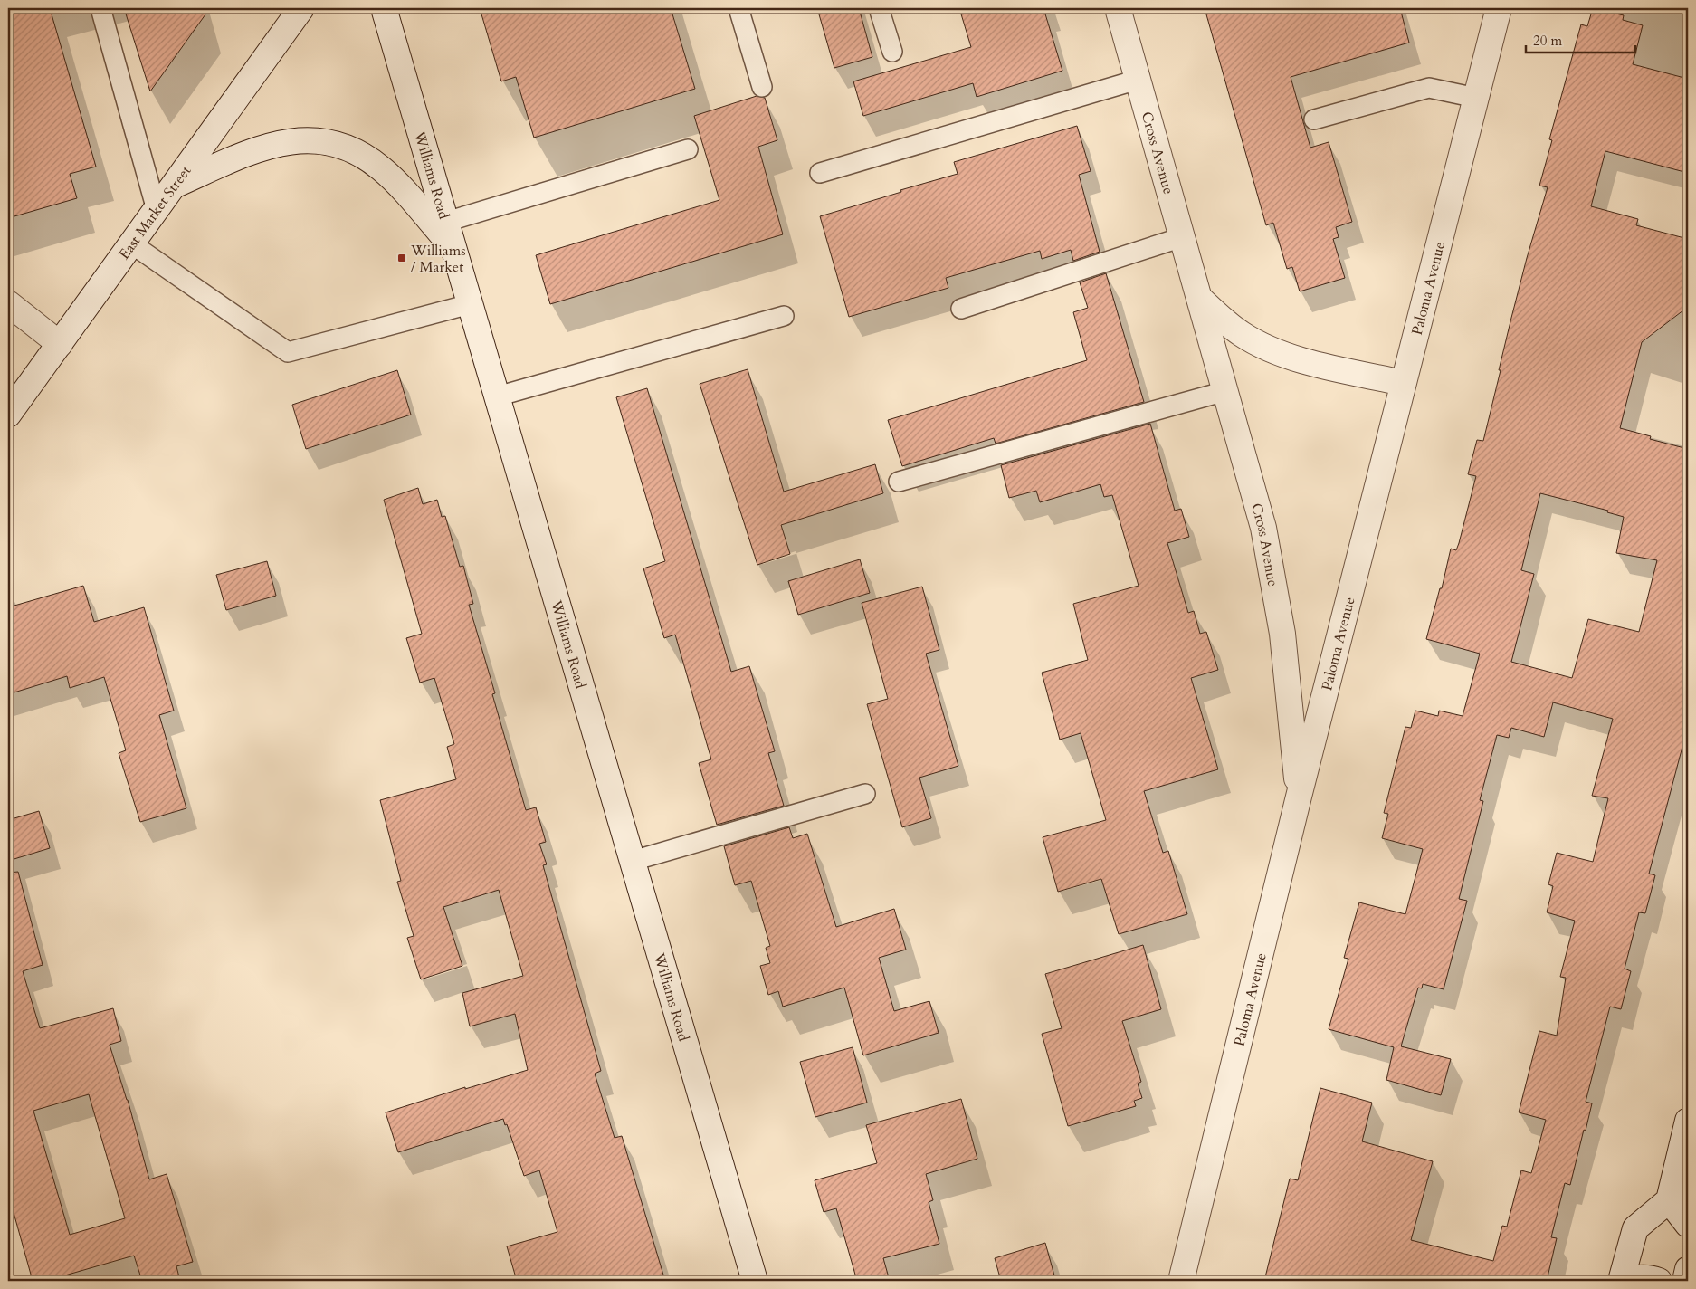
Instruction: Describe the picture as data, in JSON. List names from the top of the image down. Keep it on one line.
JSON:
{"streets":{"street":["Cross Avenue","Williams Road","East Market Street","Paloma Avenue"]},"crossings":[["Cross Avenue","Paloma Avenue"]],"places":{"transit":["Williams / Market"]},"scale_bar":"20 m"}
